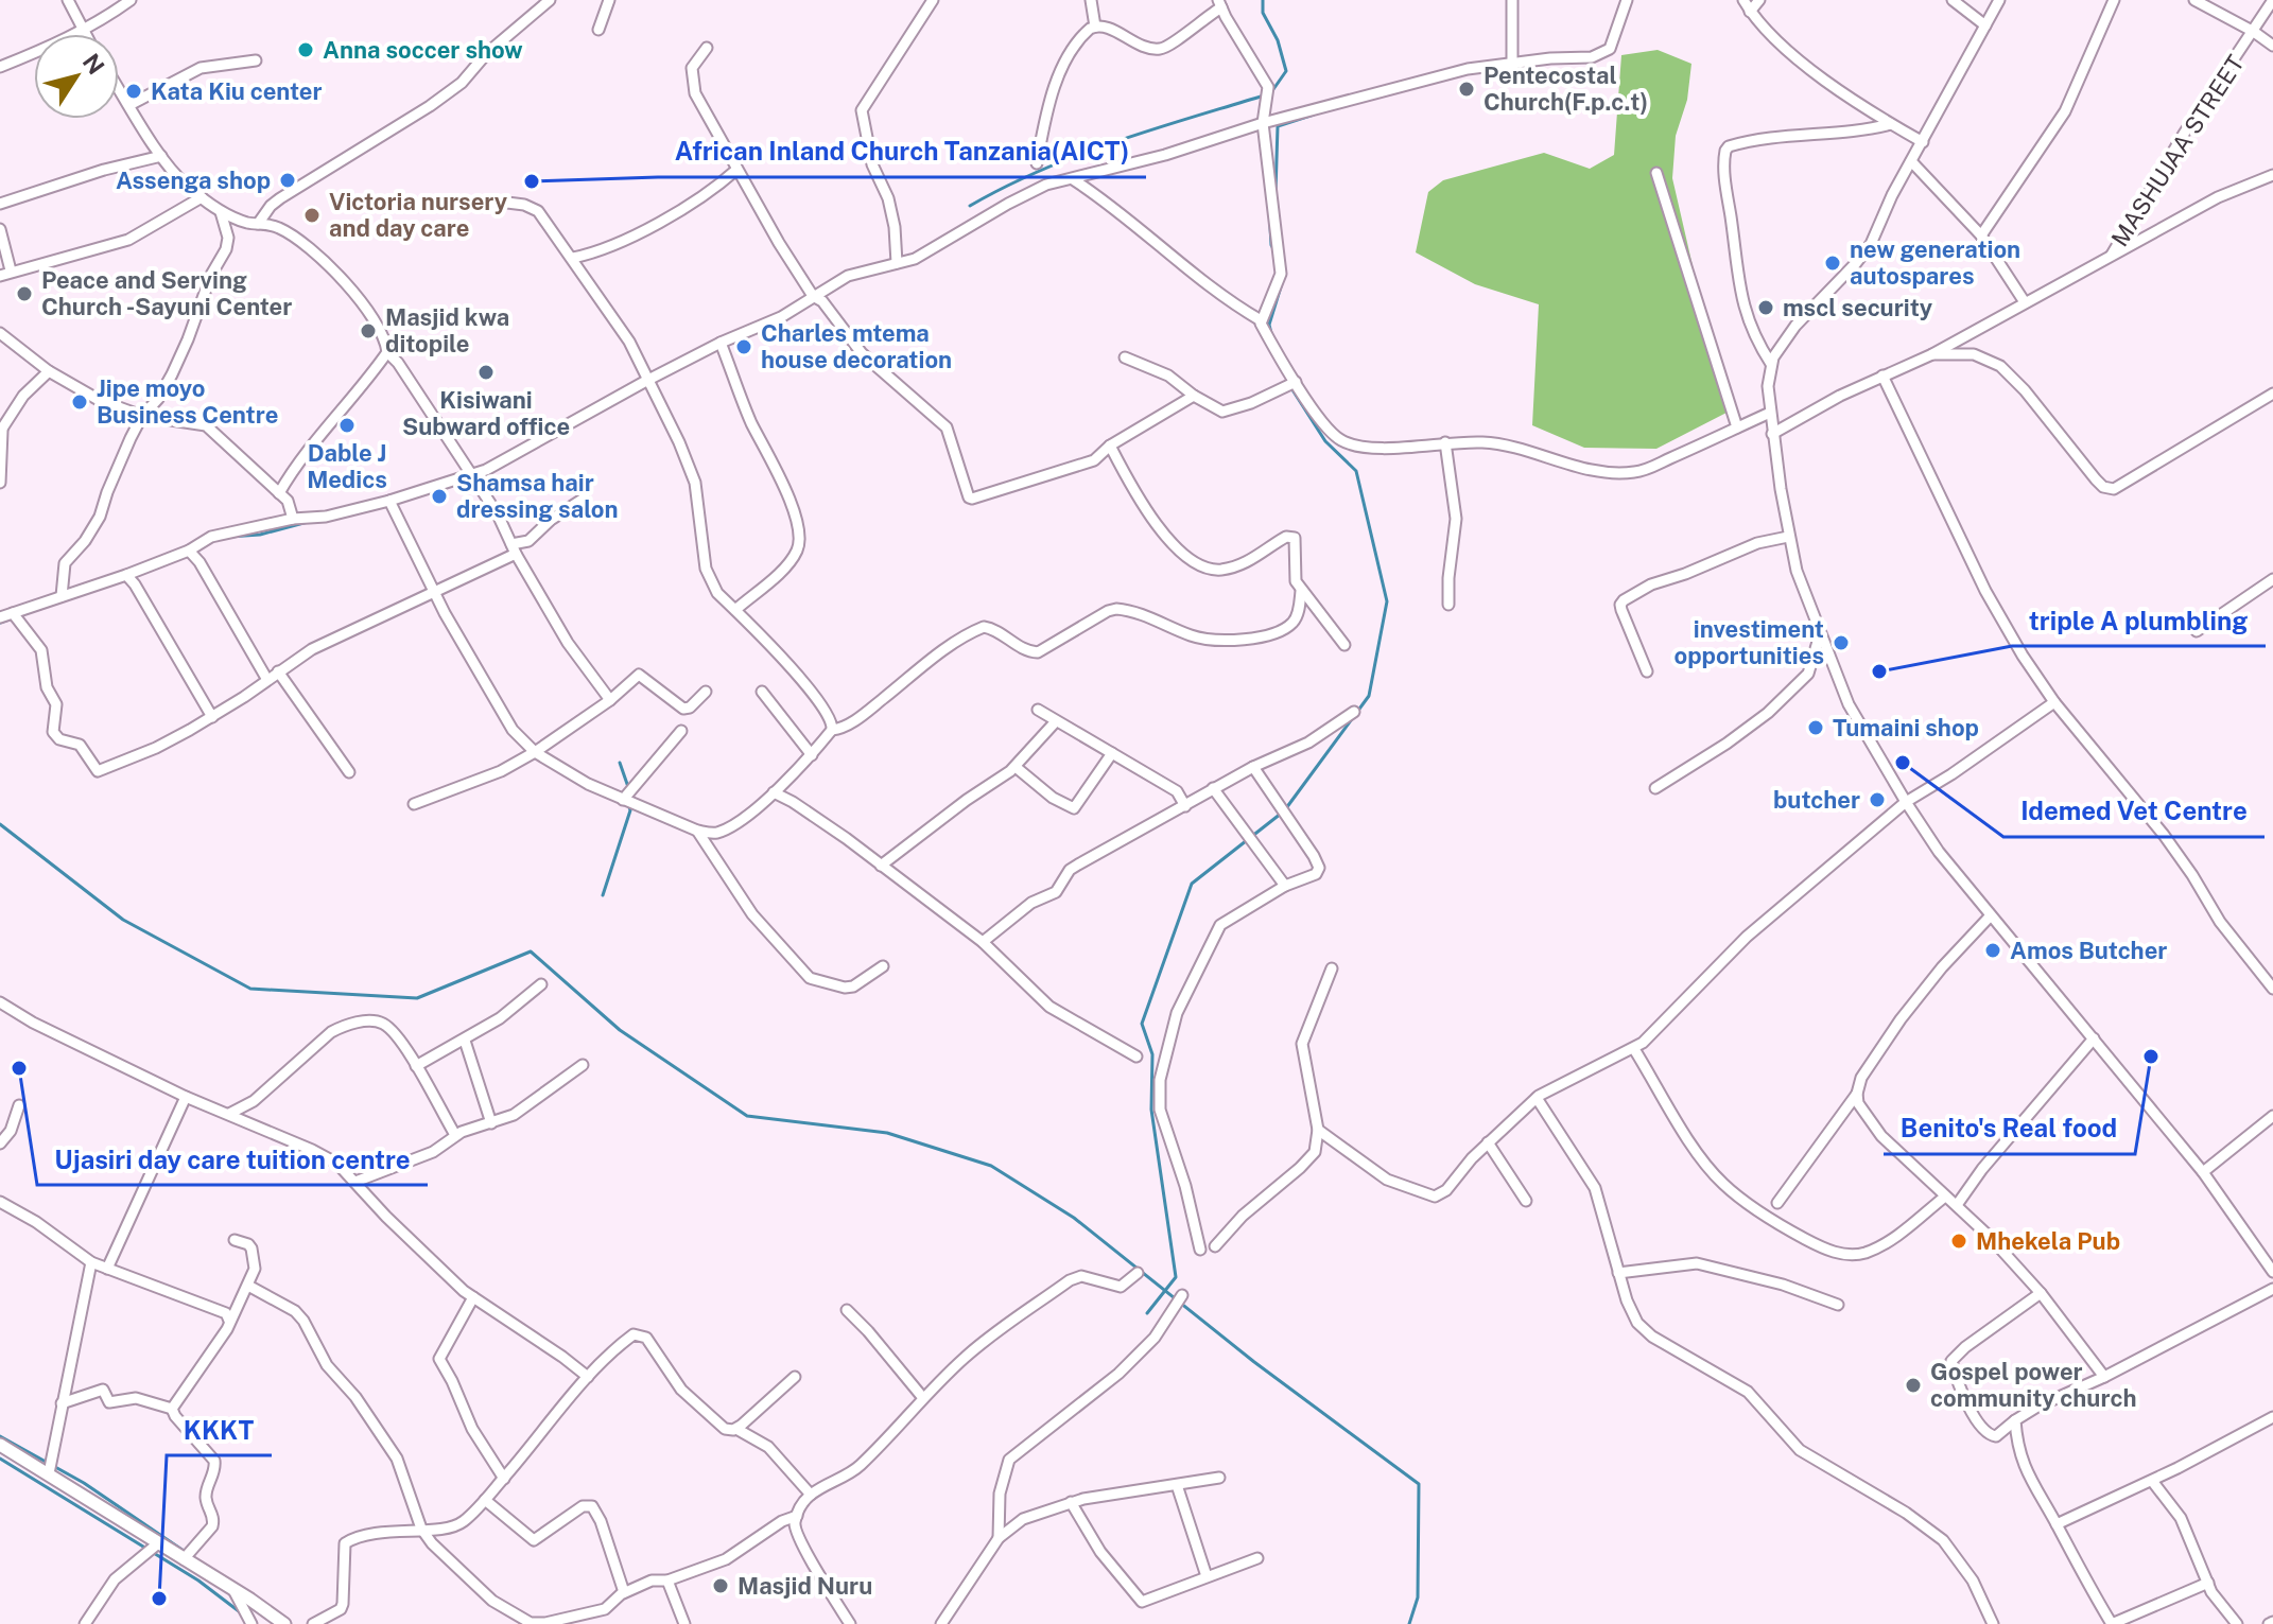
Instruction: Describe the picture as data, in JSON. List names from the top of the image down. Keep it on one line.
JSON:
{"streets":{"street":["MASHUJAA STREET"]},"places":["Anna soccer show","Pentecostal Church(F.p.c.t)","Kata Kiu center","Assenga shop","African Inland Church Tanzania(AICT)","Victoria nursery and day care","new generation autospares","Peace and Serving Church -Sayuni Center","mscl security","Masjid kwa ditopile","Charles mtema house decoration","Kisiwani Subward office","Jipe moyo Business Centre","Dable J Medics","Shamsa hair dressing salon","investiment opportunities","triple A plumbling","Tumaini shop","Idemed Vet Centre","butcher","Amos Butcher","Benito's Real food","Ujasiri day care tuition centre","Mhekela Pub","Gospel power community church","Masjid Nuru","KKKT"],"north":"top right"}
